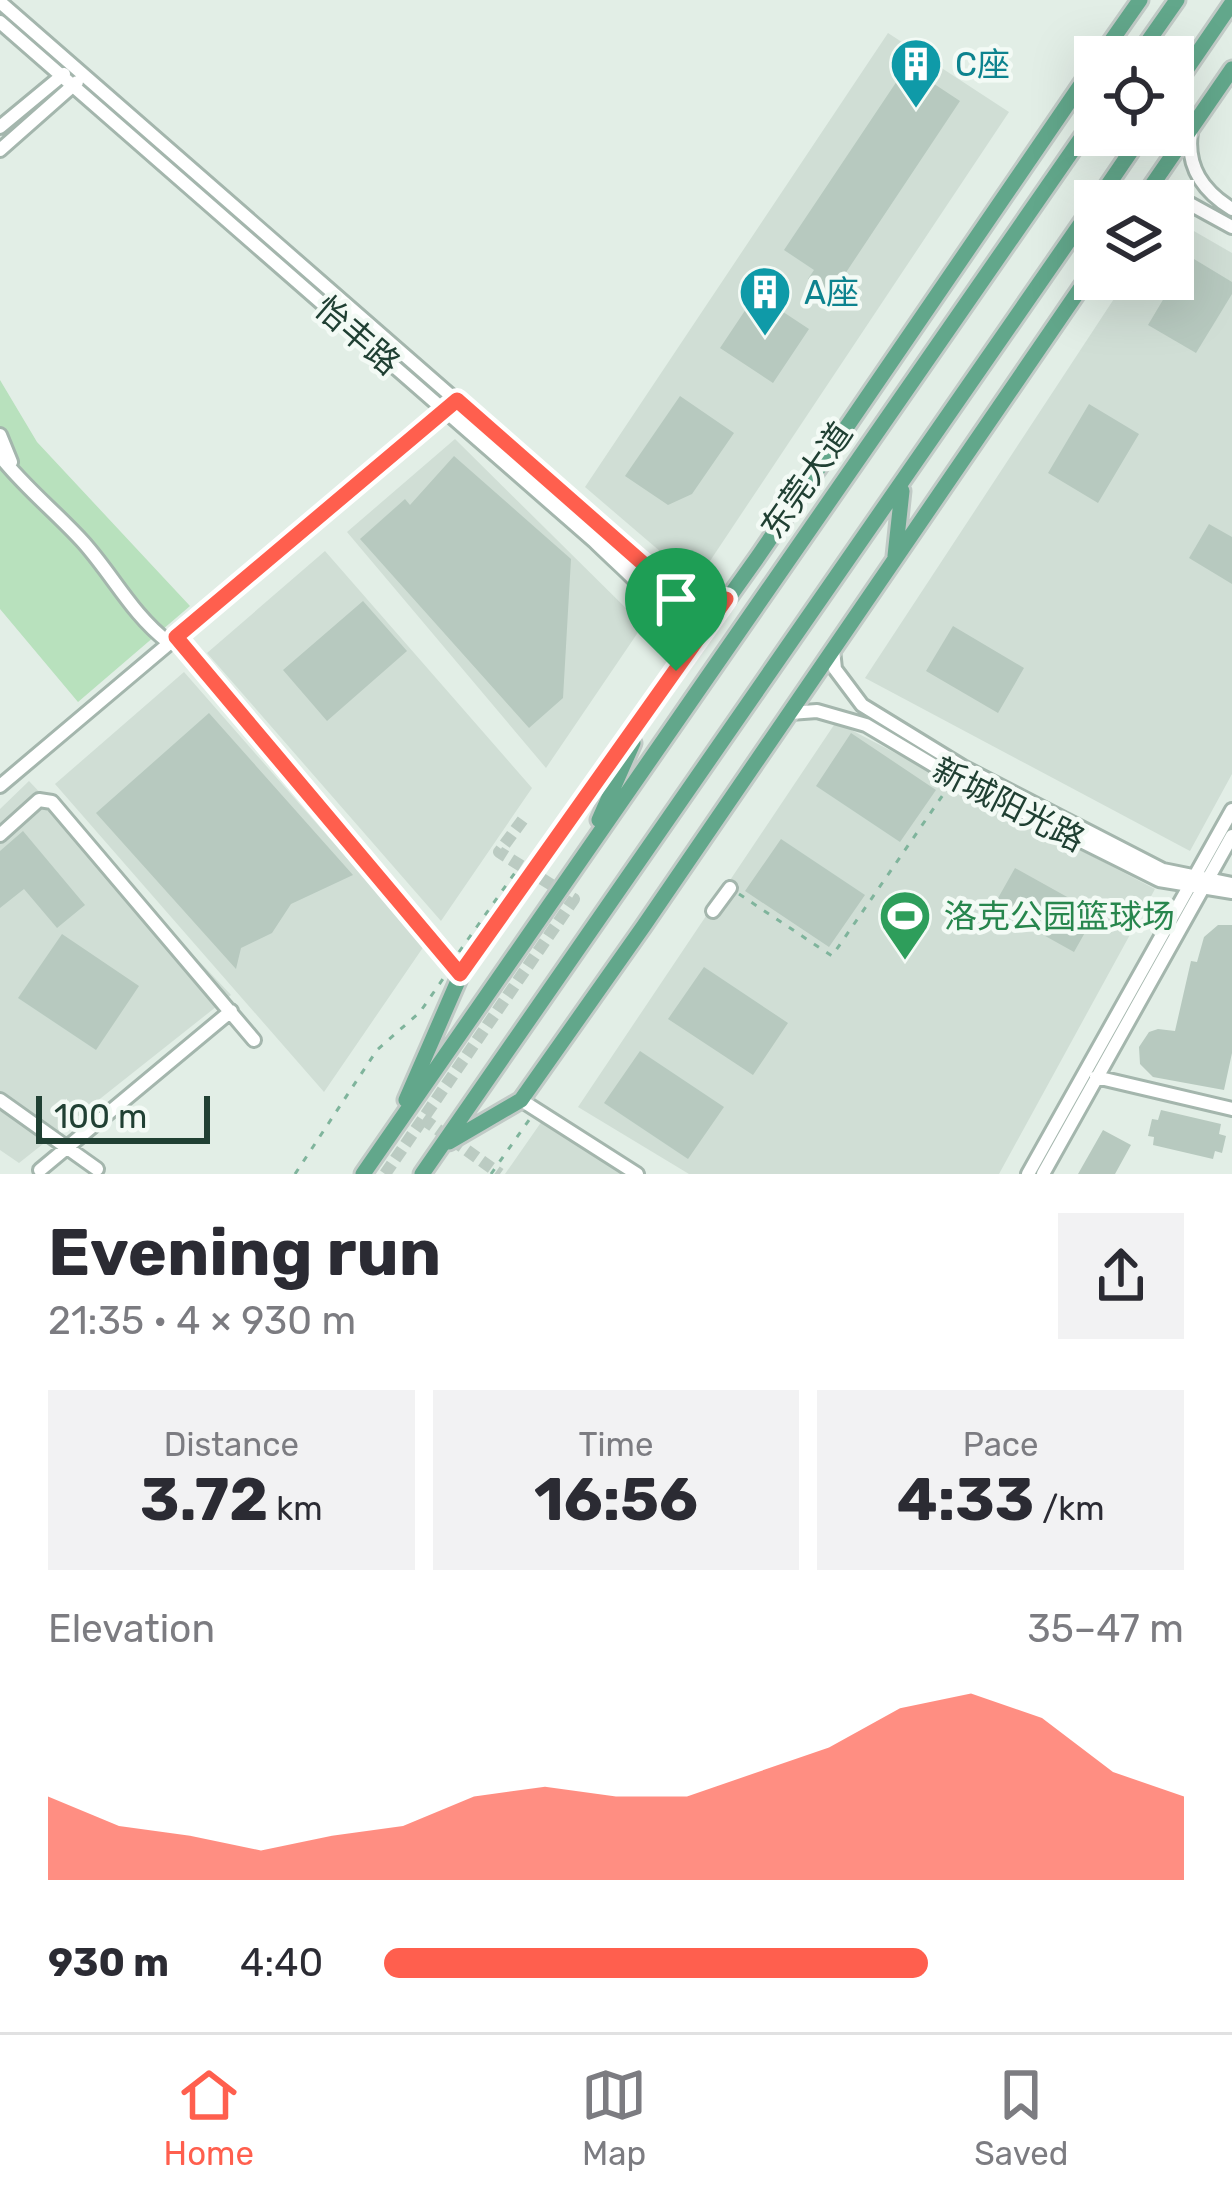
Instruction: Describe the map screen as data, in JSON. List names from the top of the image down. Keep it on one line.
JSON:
{"streets":{"main road":["东莞大道"],"street":["怡丰路","新城阳光路"]},"places":{"building":["C座","A座"],"sports":["洛克公园篮球场"]},"scale_bar":"100 m","page":{"scale":"100 m","heading":["Evening run","21:35 · 4 × 930 m"],"stats":[["Distance","3.72 km"],["Time","16:56"],["Pace","4:33 /km"]],"chart":["Elevation","35–47 m"],"list":[{"name":"930 m","note":"4:40"}],"tabs":["Home","Map","Saved"]}}
